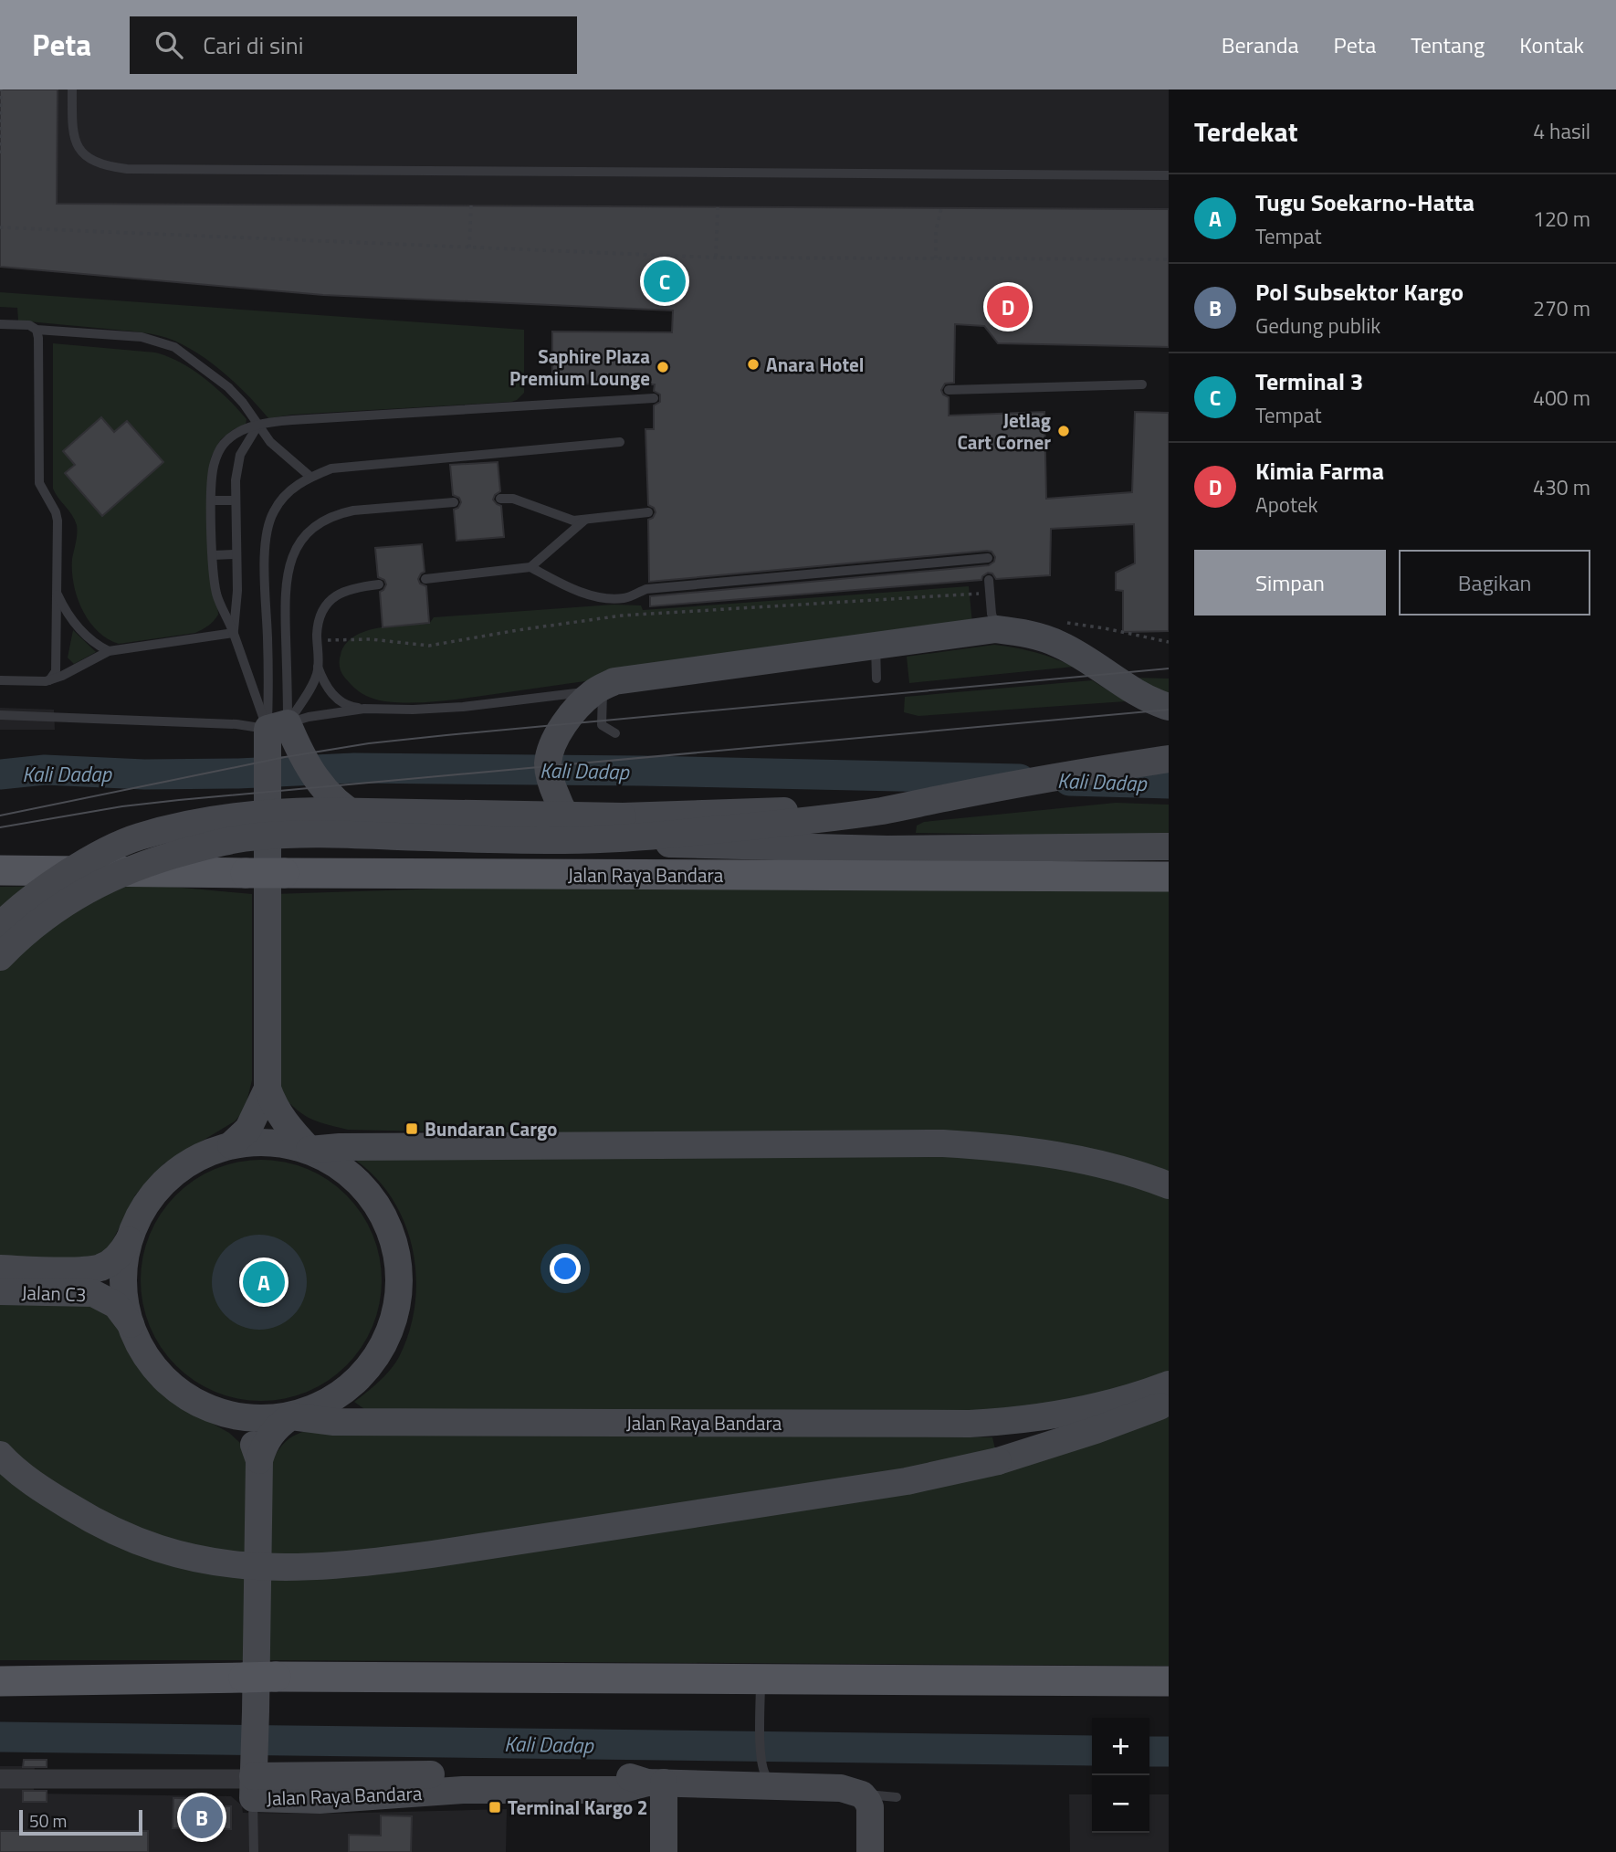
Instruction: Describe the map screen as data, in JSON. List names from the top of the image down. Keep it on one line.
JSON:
{"streets":{"main road":["Jalan Raya Bandara"],"street":["Jalan C3"]},"water":["Kali Dadap"],"places":{"other":["Anara Hotel","Saphire Plaza Premium Lounge","Jetlag Cart Corner"],"transit":["Bundaran Cargo","Terminal Kargo 2"]},"scale_bar":"50 m","page":{"header":"Peta","search":"Cari di sini","nav":["Beranda","Peta","Tentang","Kontak"],"heading":["Terdekat","4 hasil"],"list":[{"mark":"A","name":"Tugu Soekarno-Hatta","note":"Tempat","value":"120 m"},{"mark":"B","name":"Pol Subsektor Kargo","note":"Gedung publik","value":"270 m"},{"mark":"C","name":"Terminal 3","note":"Tempat","value":"400 m"},{"mark":"D","name":"Kimia Farma","note":"Apotek","value":"430 m"}],"pins":["C","D","A","B"],"buttons":["Simpan","Bagikan"],"map_buttons":["+","−"],"scale":"50 m"}}
